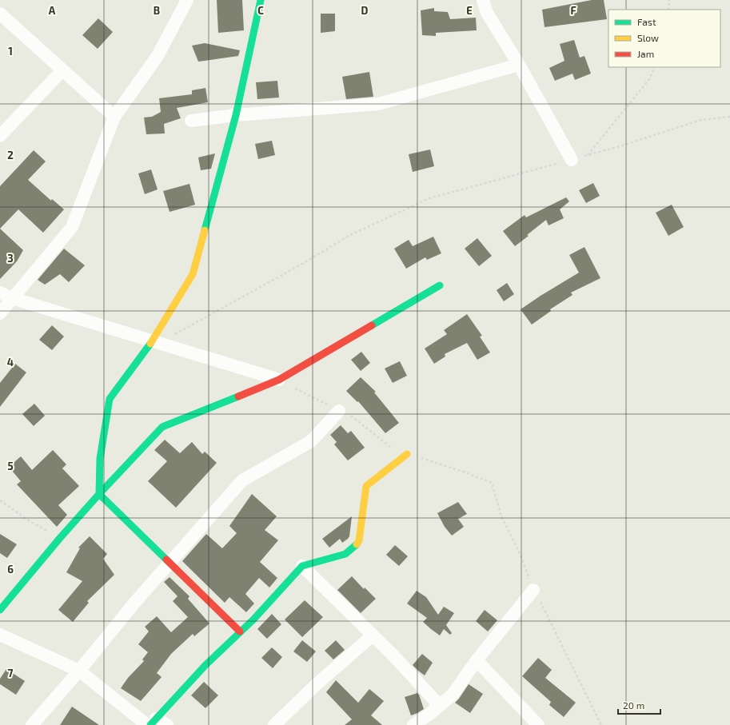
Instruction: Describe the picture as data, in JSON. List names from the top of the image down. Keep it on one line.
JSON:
{"legend":["Fast","Slow","Jam"],"scale_bar":"20 m","grid":{"columns":["A","B","C","D","E","F"],"rows":["1","2","3","4","5","6","7"]}}
